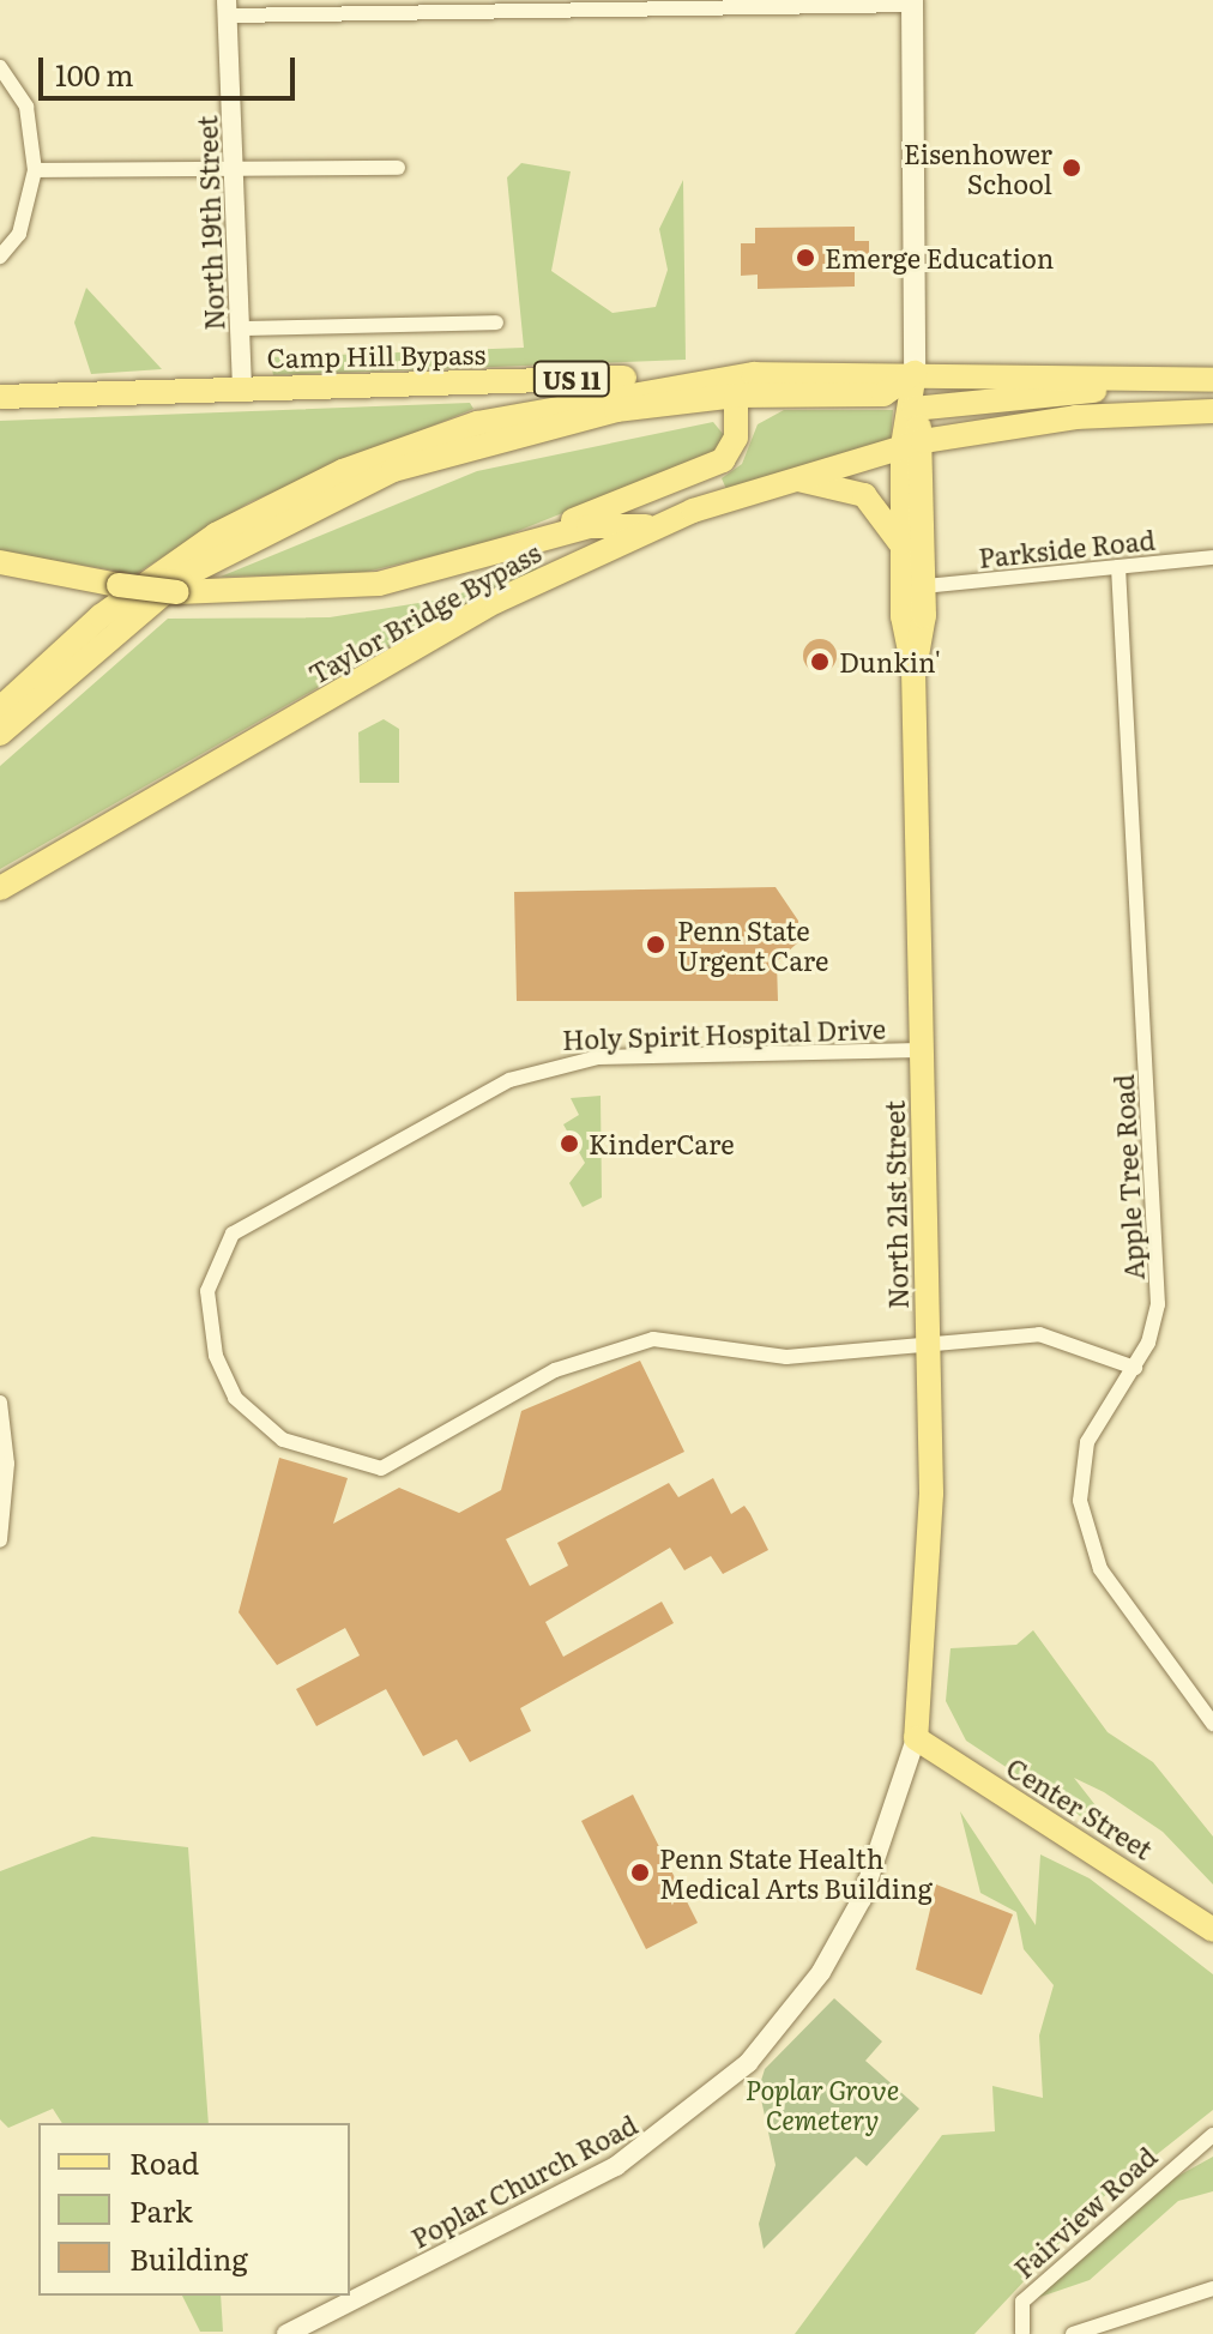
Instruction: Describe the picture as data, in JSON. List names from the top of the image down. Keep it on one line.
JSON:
{"streets":{"main road":["Camp Hill Bypass","US 11","Taylor Bridge Bypass","North 21st Street","Center Street"],"street":["North 19th Street","Parkside Road","Holy Spirit Hospital Drive","Apple Tree Road","Poplar Church Road","Fairview Road"]},"crossings":[["North 19th Street","Camp Hill Bypass"],["Camp Hill Bypass","US 11"],["US 11","North 21st Street"],["Parkside Road","Apple Tree Road"],["Parkside Road","North 21st Street"],["Taylor Bridge Bypass","North 21st Street"],["Holy Spirit Hospital Drive","Apple Tree Road"],["Holy Spirit Hospital Drive","North 21st Street"],["North 21st Street","Center Street"],["North 21st Street","Poplar Church Road"],["Center Street","Poplar Church Road"]],"parks":["Poplar Grove Cemetery"],"places":["Eisenhower School","Emerge Education","Dunkin'","Penn State Urgent Care","KinderCare","Penn State Health Medical Arts Building"],"legend":["Road","Park","Building"],"scale_bar":"100 m"}
